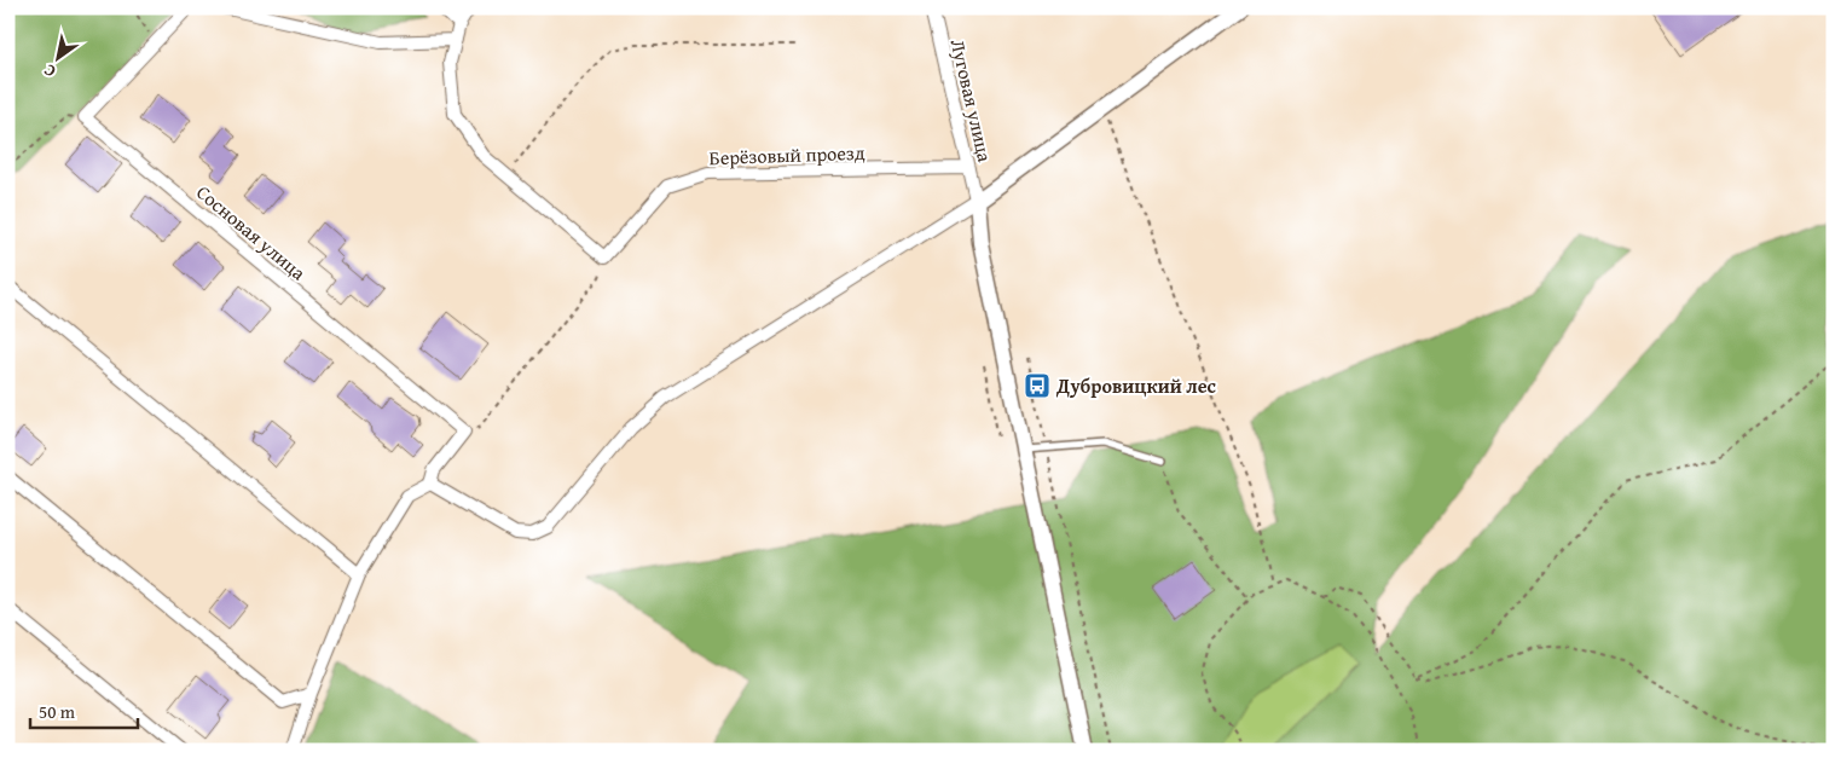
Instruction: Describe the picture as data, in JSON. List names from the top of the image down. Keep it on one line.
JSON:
{"streets":{"street":["Луговая улица","Берёзовый проезд","Сосновая улица"]},"crossings":[["Луговая улица","Берёзовый проезд"]],"places":{"bus stop":["Дубровицкий лес"]},"scale_bar":"50 m","north":"bottom left"}
